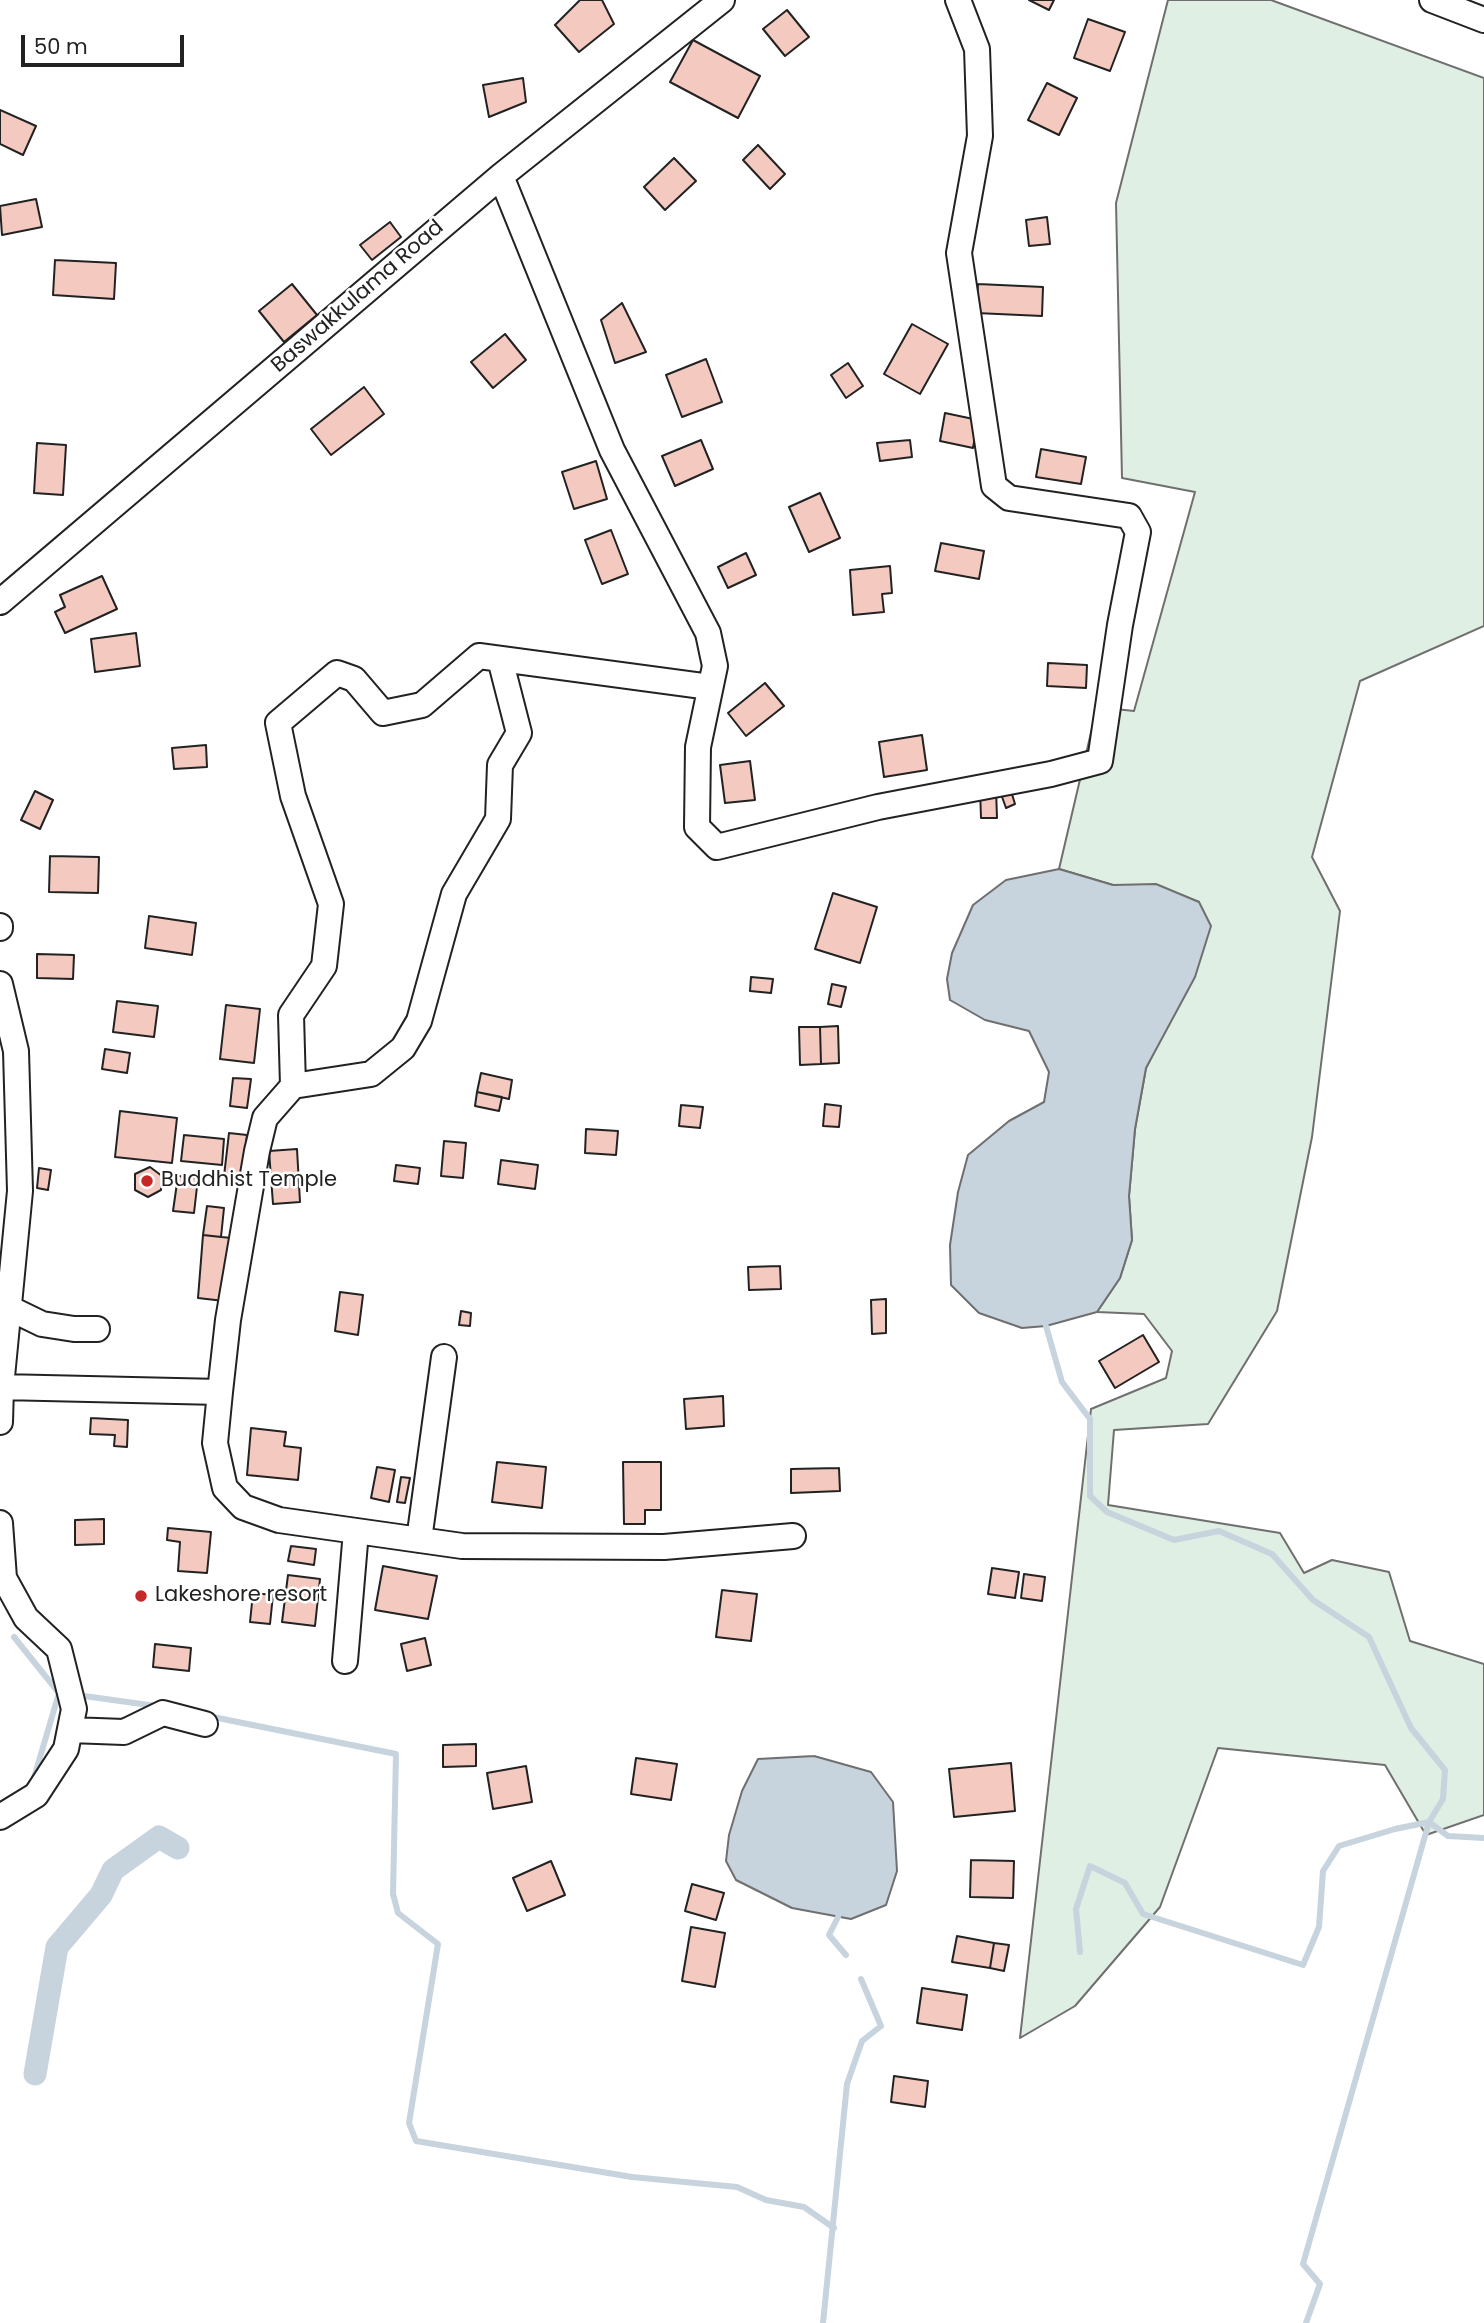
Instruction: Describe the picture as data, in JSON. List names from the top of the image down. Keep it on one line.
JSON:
{"streets":{"street":["Baswakkulama Road"]},"places":["Buddhist Temple","Lakeshore resort"],"scale_bar":"50 m"}
